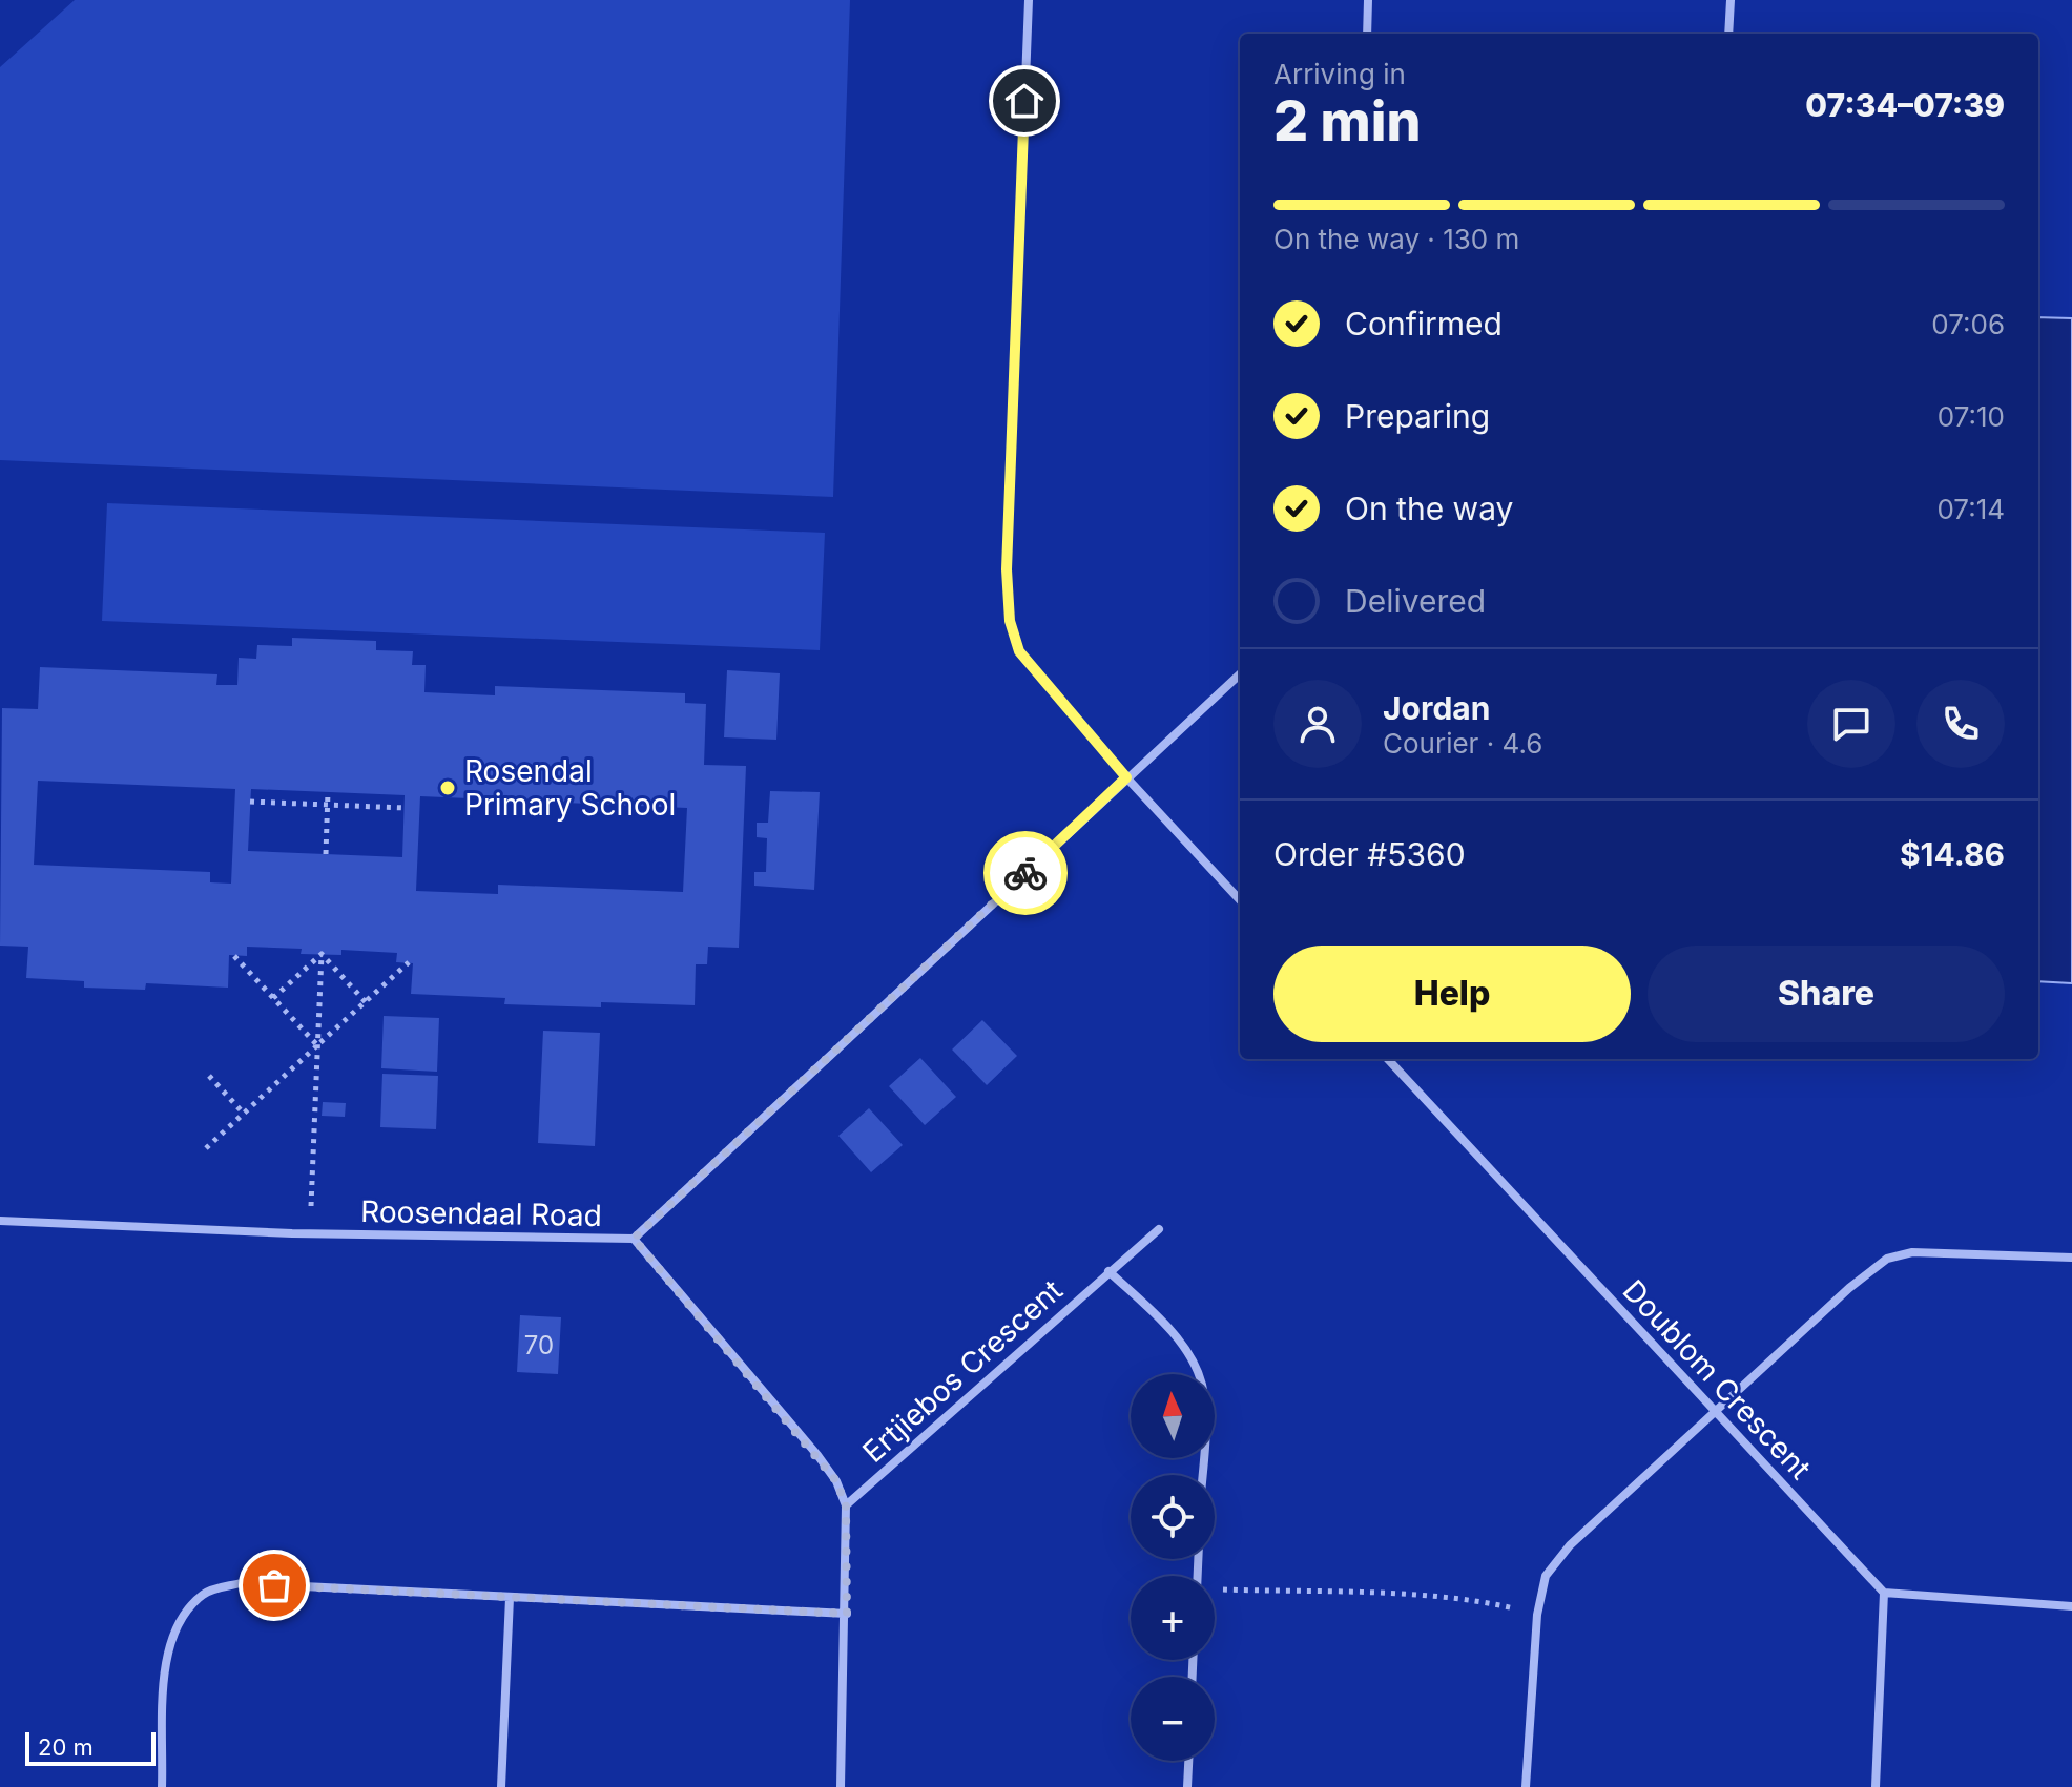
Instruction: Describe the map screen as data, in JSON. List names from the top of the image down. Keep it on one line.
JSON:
{"streets":{"street":["Roosendaal Road","Ertjiebos Crescent","Doublom Crescent"]},"places":["Rosendal Primary School"],"house_numbers":["70"],"scale_bar":"20 m","north":"top","page":{"heading":["2 min","Arriving in","07:34–07:39"],"panel":["Jordan","Courier · 4.6","Order #5360","$14.86"],"bar":"On the way · 130 m","list":[["Confirmed","07:06"],["Preparing","07:10"],["On the way","07:14"],"Delivered"],"buttons":["Help","Share"],"map_buttons":["+","−"],"scale":"20 m"}}
